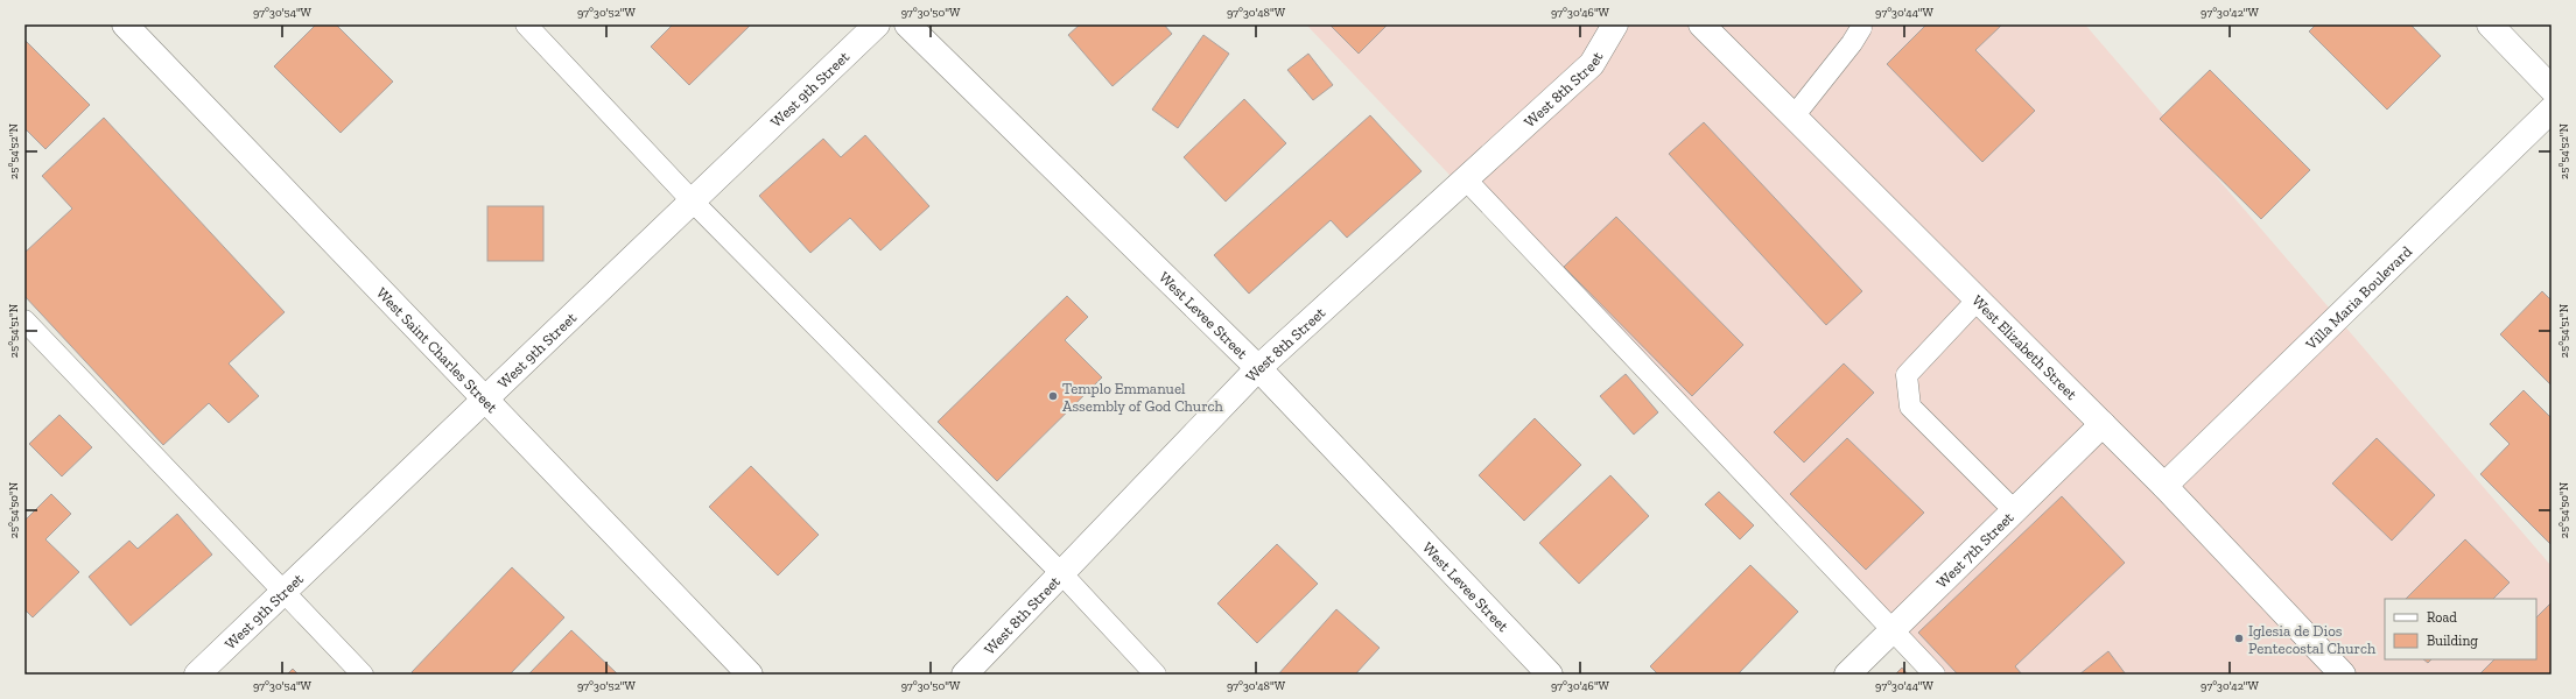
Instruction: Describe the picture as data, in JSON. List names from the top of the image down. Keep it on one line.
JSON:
{"streets":{"street":["West 8th Street","West 9th Street","Villa Maria Boulevard","West Levee Street","West Elizabeth Street","West Saint Charles Street","West 7th Street"]},"crossings":[["West 8th Street","West Levee Street"],["West 9th Street","West Saint Charles Street"],["Villa Maria Boulevard","West Elizabeth Street"],["West Elizabeth Street","West 7th Street"]],"places":["Templo Emmanuel Assembly of God Church","Iglesia de Dios Pentecostal Church"],"legend":["Road","Building"],"coordinates":["97°30'54\"W","97°30'52\"W","97°30'50\"W","97°30'48\"W","97°30'46\"W","97°30'44\"W","97°30'42\"W","25°54'52\"N","25°54'51\"N","25°54'50\"N"]}
